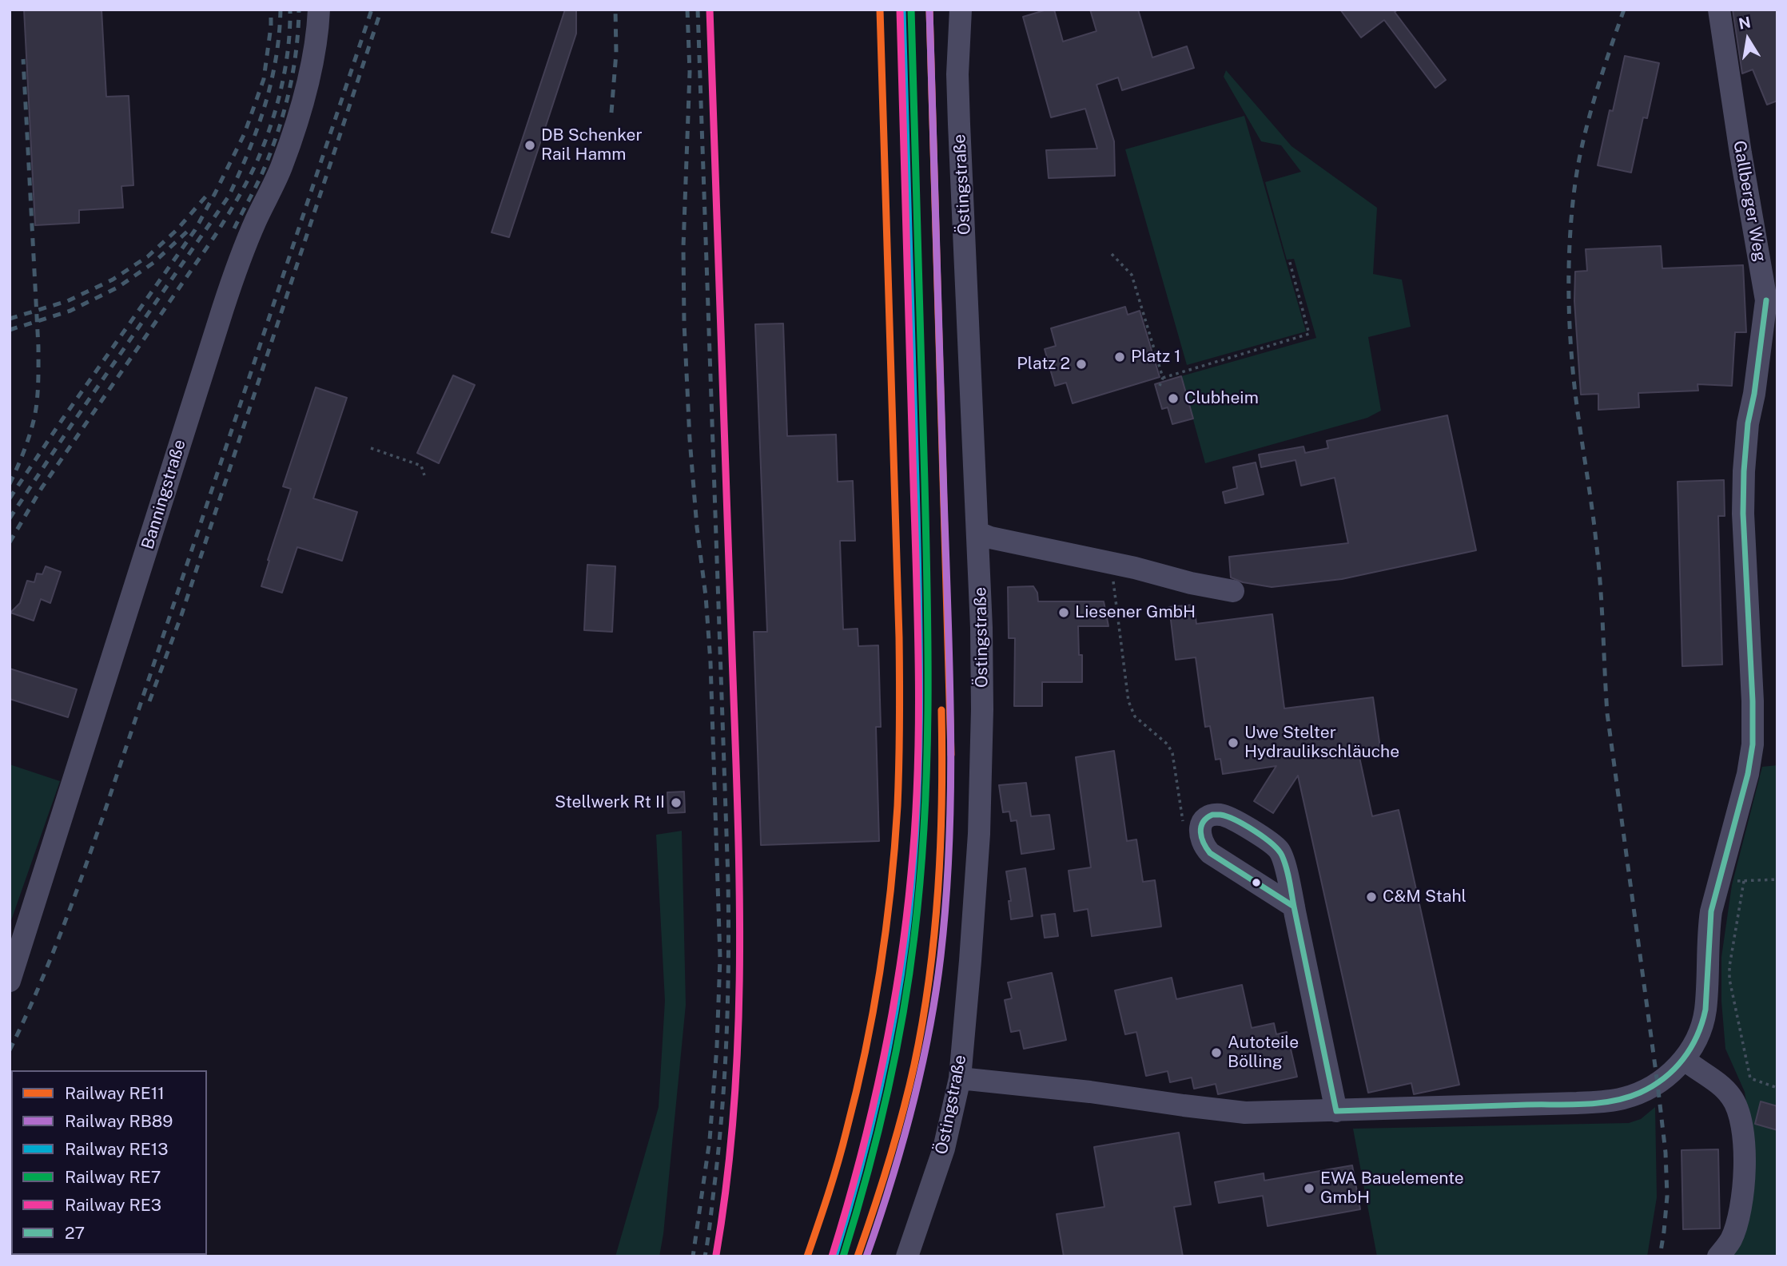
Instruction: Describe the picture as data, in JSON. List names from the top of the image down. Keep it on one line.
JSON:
{"streets":{"street":["Östingstraße","Gallberger Weg","Banningstraße"]},"crossings":[["Östingstraße","Gallberger Weg"]],"places":["DB Schenker Rail Hamm","Platz 1","Platz 2","Clubheim","Liesener GmbH","Uwe Stelter Hydraulikschläuche","Stellwerk Rt II","C&M Stahl","Autoteile Bölling","EWA Bauelemente GmbH"],"lines":["rail line RE11","rail line RB89","rail line RE13","rail line RE7","rail line RE3","transit line 27"],"legend":["Railway RE11","Railway RB89","Railway RE13","Railway RE7","Railway RE3","27"],"north":"top"}
